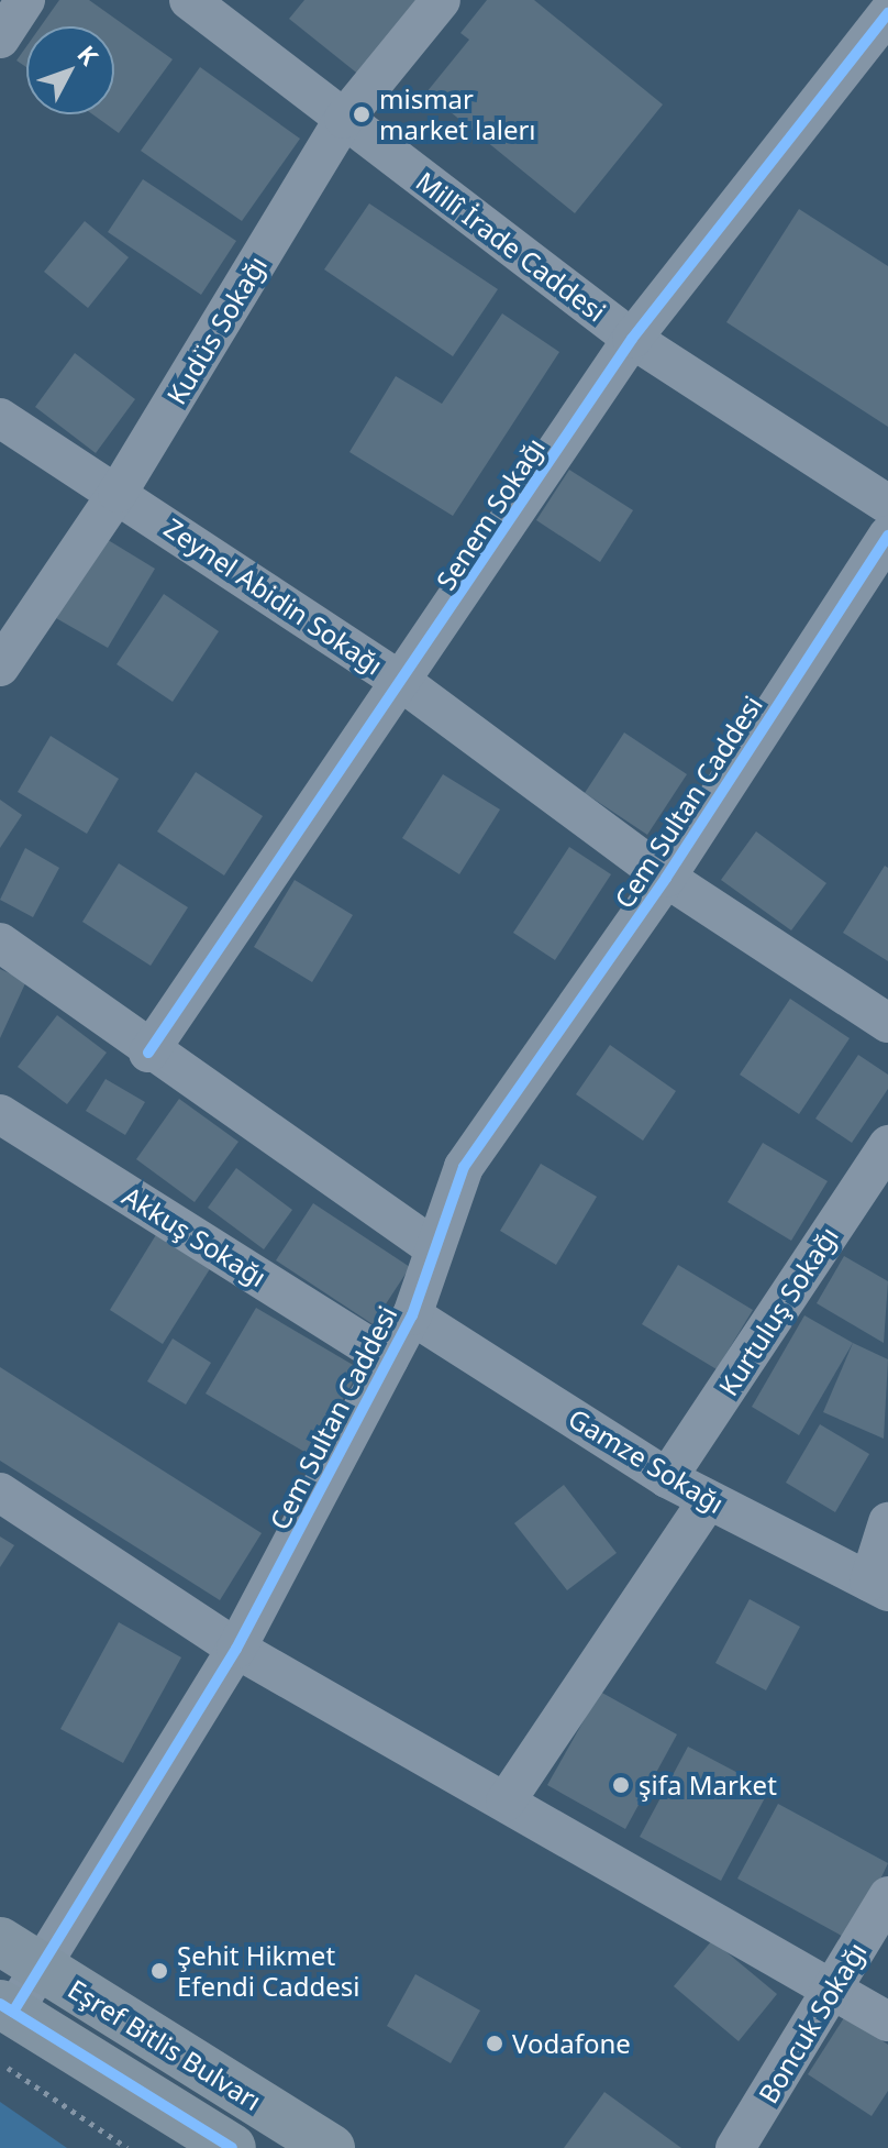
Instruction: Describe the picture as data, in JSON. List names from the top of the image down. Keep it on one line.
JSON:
{"streets":{"main road":["Eşref Bitlis Bulvarı"],"street":["Millî İrade Caddesi","Kudüs Sokağı","Senem Sokağı","Zeynel Abidin Sokağı","Cem Sultan Caddesi","Akkuş Sokağı","Kurtuluş Sokağı","Gamze Sokağı","Boncuk Sokağı"]},"crossings":[["Millî İrade Caddesi","Kudüs Sokağı"],["Millî İrade Caddesi","Senem Sokağı"],["Kudüs Sokağı","Zeynel Abidin Sokağı"],["Senem Sokağı","Zeynel Abidin Sokağı"],["Zeynel Abidin Sokağı","Cem Sultan Caddesi"],["Cem Sultan Caddesi","Akkuş Sokağı"],["Cem Sultan Caddesi","Gamze Sokağı"],["Cem Sultan Caddesi","Eşref Bitlis Bulvarı"],["Kurtuluş Sokağı","Gamze Sokağı"]],"places":["mismar market lalerı","şifa Market","Şehit Hikmet Efendi Caddesi","Vodafone"],"north":"top right"}
